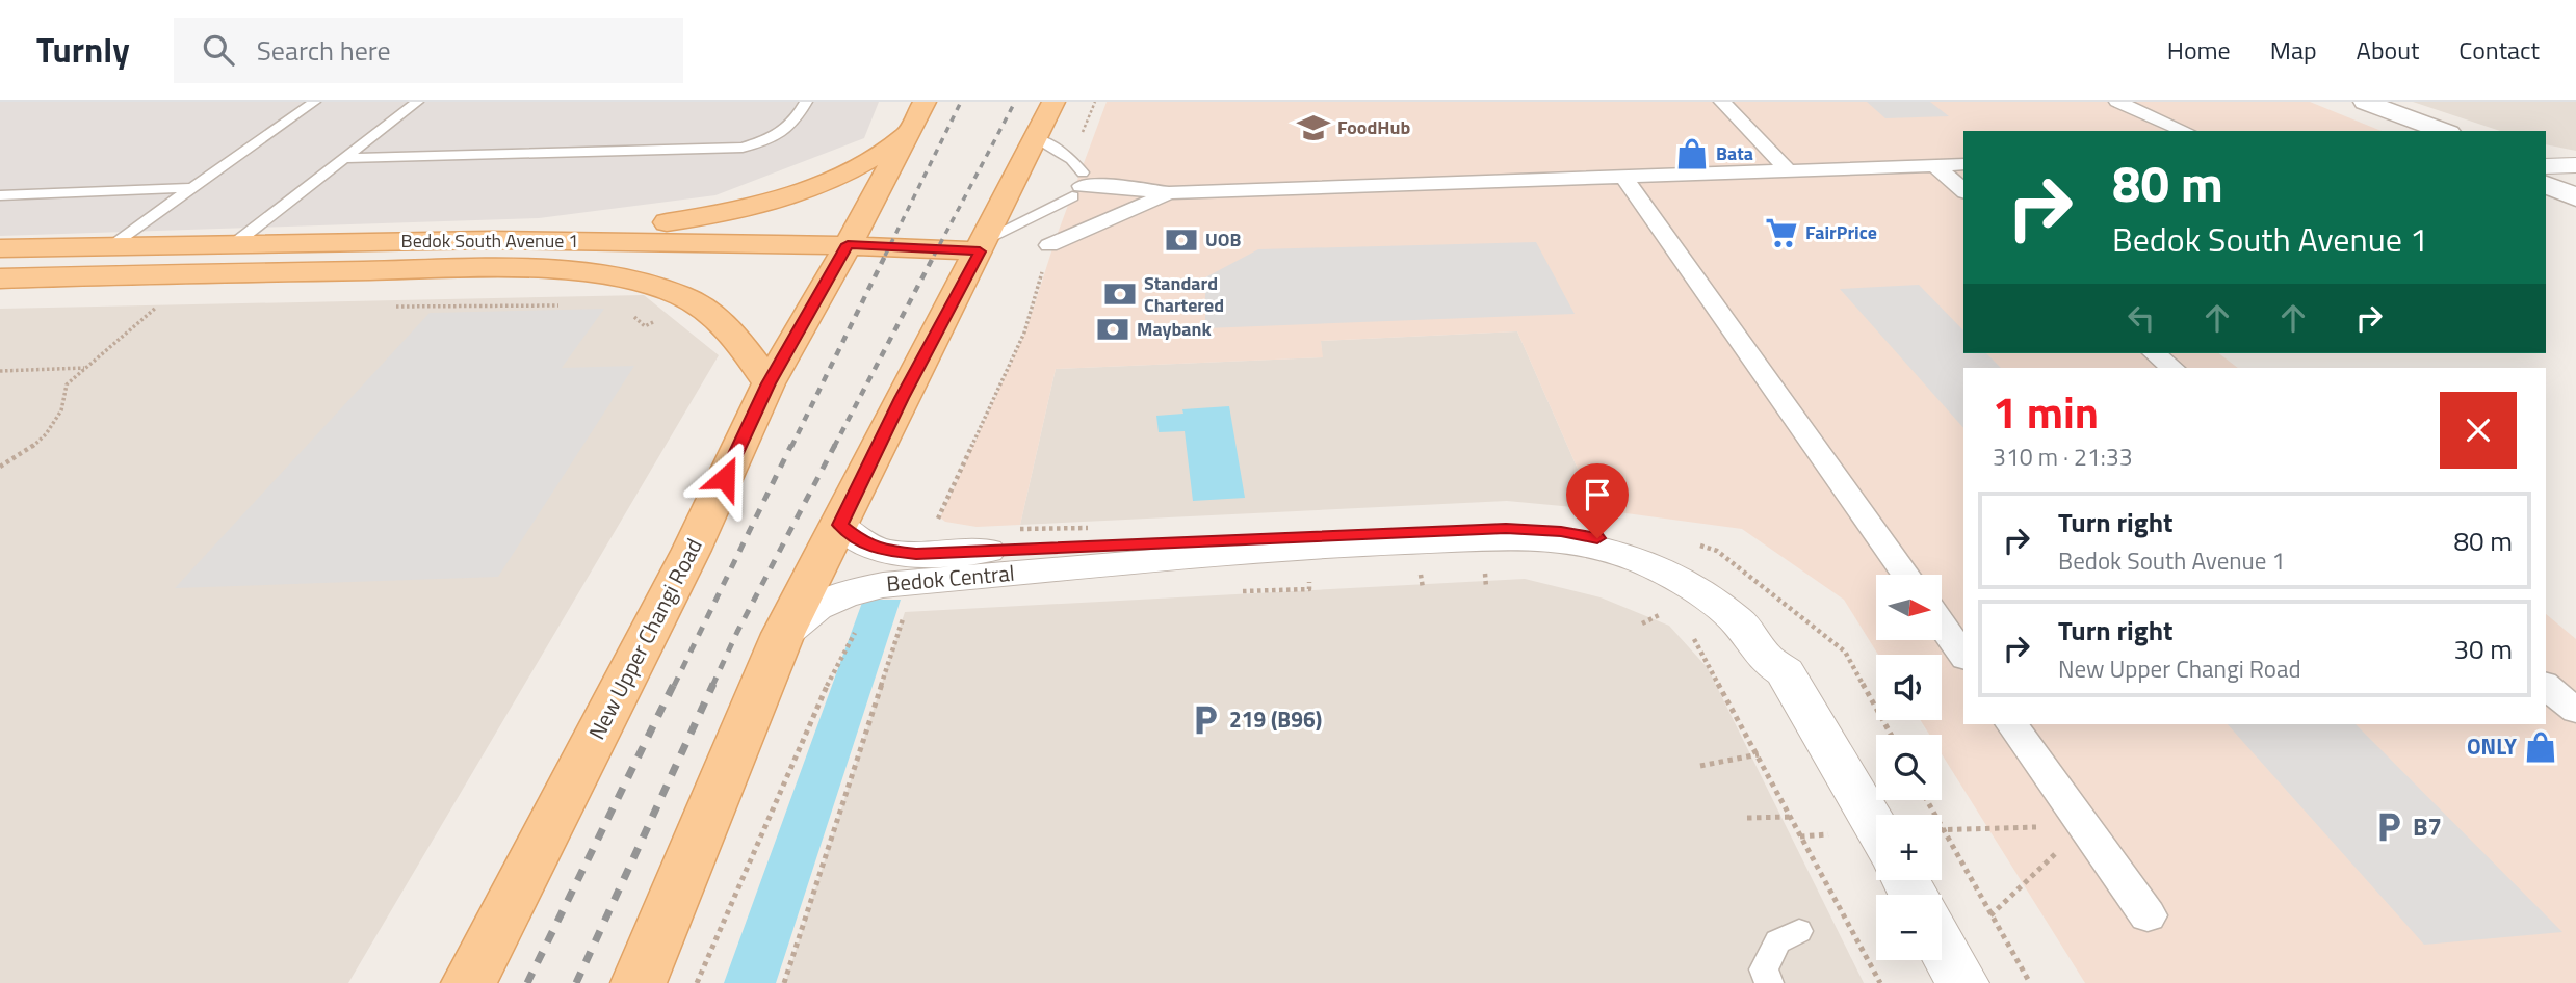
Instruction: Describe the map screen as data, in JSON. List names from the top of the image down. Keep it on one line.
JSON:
{"streets":{"main road":["Bedok South Avenue 1","New Upper Changi Road"],"street":["Bedok Central"]},"crossings":[["Bedok South Avenue 1","New Upper Changi Road"]],"places":{"school or university":["FoodHub"],"shop":["Bata","ONLY"],"supermarket":["FairPrice"],"bank":["UOB","Standard Chartered","Maybank"],"parking":["219 (B96)","B7"]},"north":"right","page":{"header":"Turnly","search":"Search here","nav":["Home","Map","About","Contact"],"turn":["80 m","Bedok South Avenue 1"],"heading":["1 min","310 m · 21:33"],"list":[{"name":"Turn right","note":"Bedok South Avenue 1","value":"80 m"},{"name":"Turn right","note":"New Upper Changi Road","value":"30 m"}],"map_buttons":["+","−"]}}
